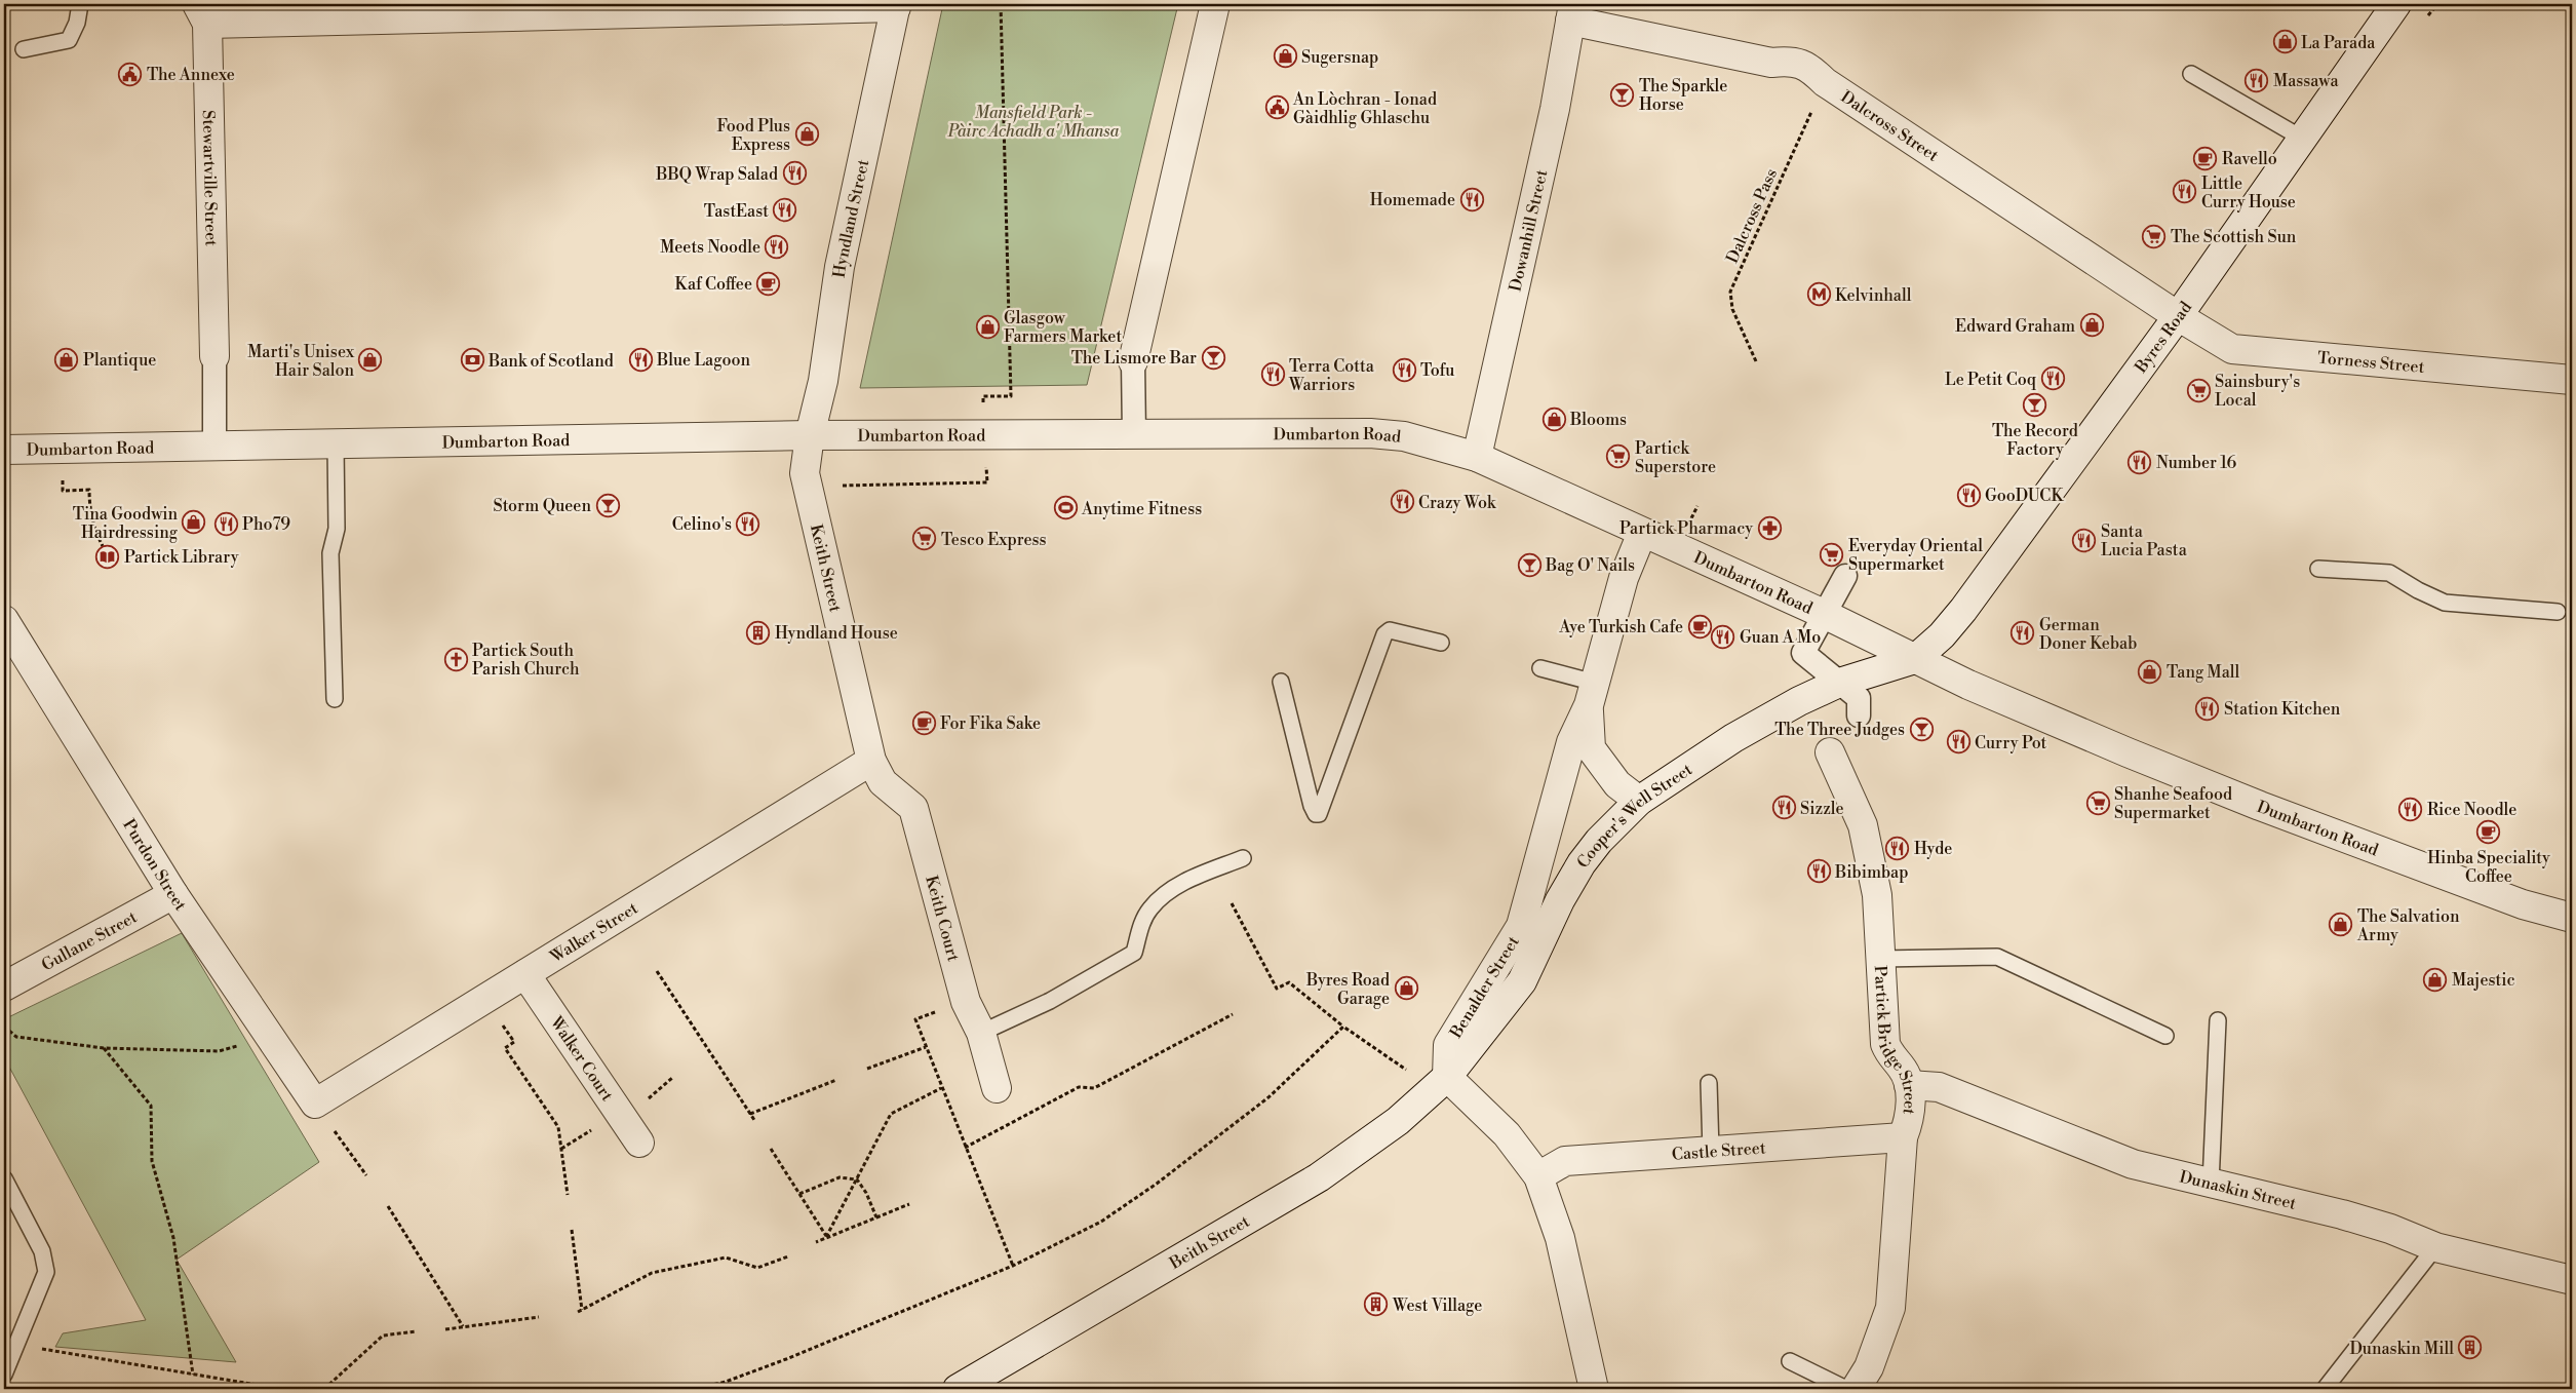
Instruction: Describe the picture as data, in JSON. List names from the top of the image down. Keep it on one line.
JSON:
{"streets":{"street":["Dalcross Street","Stewartville Street","Hyndland Street","Dowanhill Street","Byres Road","Torness Street","Dumbarton Road","Keith Street","Cooper's Well Street","Purdon Street","Keith Court","Walker Street","Gullane Street","Benalder Street","Partick Bridge Street","Walker Court","Castle Street","Dunaskin Street","Beith Street"],"path":["Dalcross Pass"]},"crossings":[["Dalcross Street","Dalcross Pass"],["Dalcross Street","Dowanhill Street"],["Dalcross Street","Byres Road"],["Dalcross Street","Torness Street"],["Hyndland Street","Dumbarton Road"],["Hyndland Street","Keith Street"],["Dowanhill Street","Dumbarton Road"],["Byres Road","Torness Street"],["Byres Road","Dumbarton Road"],["Byres Road","Cooper's Well Street"],["Dumbarton Road","Keith Street"],["Dumbarton Road","Cooper's Well Street"],["Dumbarton Road","Benalder Street"],["Keith Street","Keith Court"],["Keith Street","Walker Street"],["Cooper's Well Street","Benalder Street"],["Cooper's Well Street","Beith Street"],["Purdon Street","Walker Street"],["Purdon Street","Gullane Street"],["Keith Court","Walker Street"],["Walker Street","Walker Court"],["Benalder Street","Beith Street"],["Partick Bridge Street","Castle Street"],["Partick Bridge Street","Dunaskin Street"]],"parks":["Mansfield Park - Pàirc Achadh a' Mhansa"],"places":{"shop":["La Parada","Sugersnap","Food Plus Express","Edward Graham","Glasgow Farmers Market","Plantique","Marti's Unisex Hair Salon","Blooms","Tina Goodwin Hairdressing","Tang Mall","The Salvation Army","Majestic","Byres Road Garage"],"public building":["The Annexe","An Lòchran - Ionad Gàidhlig Ghlaschu"],"restaurant":["Massawa","BBQ Wrap Salad","Little Curry House","Homemade","TastEast","Meets Noodle","Blue Lagoon","Tofu","Terra Cotta Warriors","Le Petit Coq","Number 16","GooDUCK","Crazy Wok","Pho79","Celino's","Santa Lucia Pasta","German Doner Kebab","Guan A Mo","Station Kitchen","Curry Pot","Sizzle","Rice Noodle","Hyde","Bibimbap"],"bar":["The Sparkle Horse","The Lismore Bar","The Record Factory","Storm Queen","Bag O' Nails","The Three Judges"],"cafe":["Ravello","Kaf Coffee","Aye Turkish Cafe","For Fika Sake","Hinba Speciality Coffee"],"supermarket":["The Scottish Sun","Sainsbury's Local","Partick Superstore","Tesco Express","Everyday Oriental Supermarket","Shanhe Seafood Supermarket"],"metro station":["Kelvinhall"],"bank":["Bank of Scotland"],"sports":["Anytime Fitness"],"pharmacy":["Partick Pharmacy"],"library":["Partick Library"],"building":["Hyndland House","West Village","Dunaskin Mill"],"church":["Partick South Parish Church"]}}
